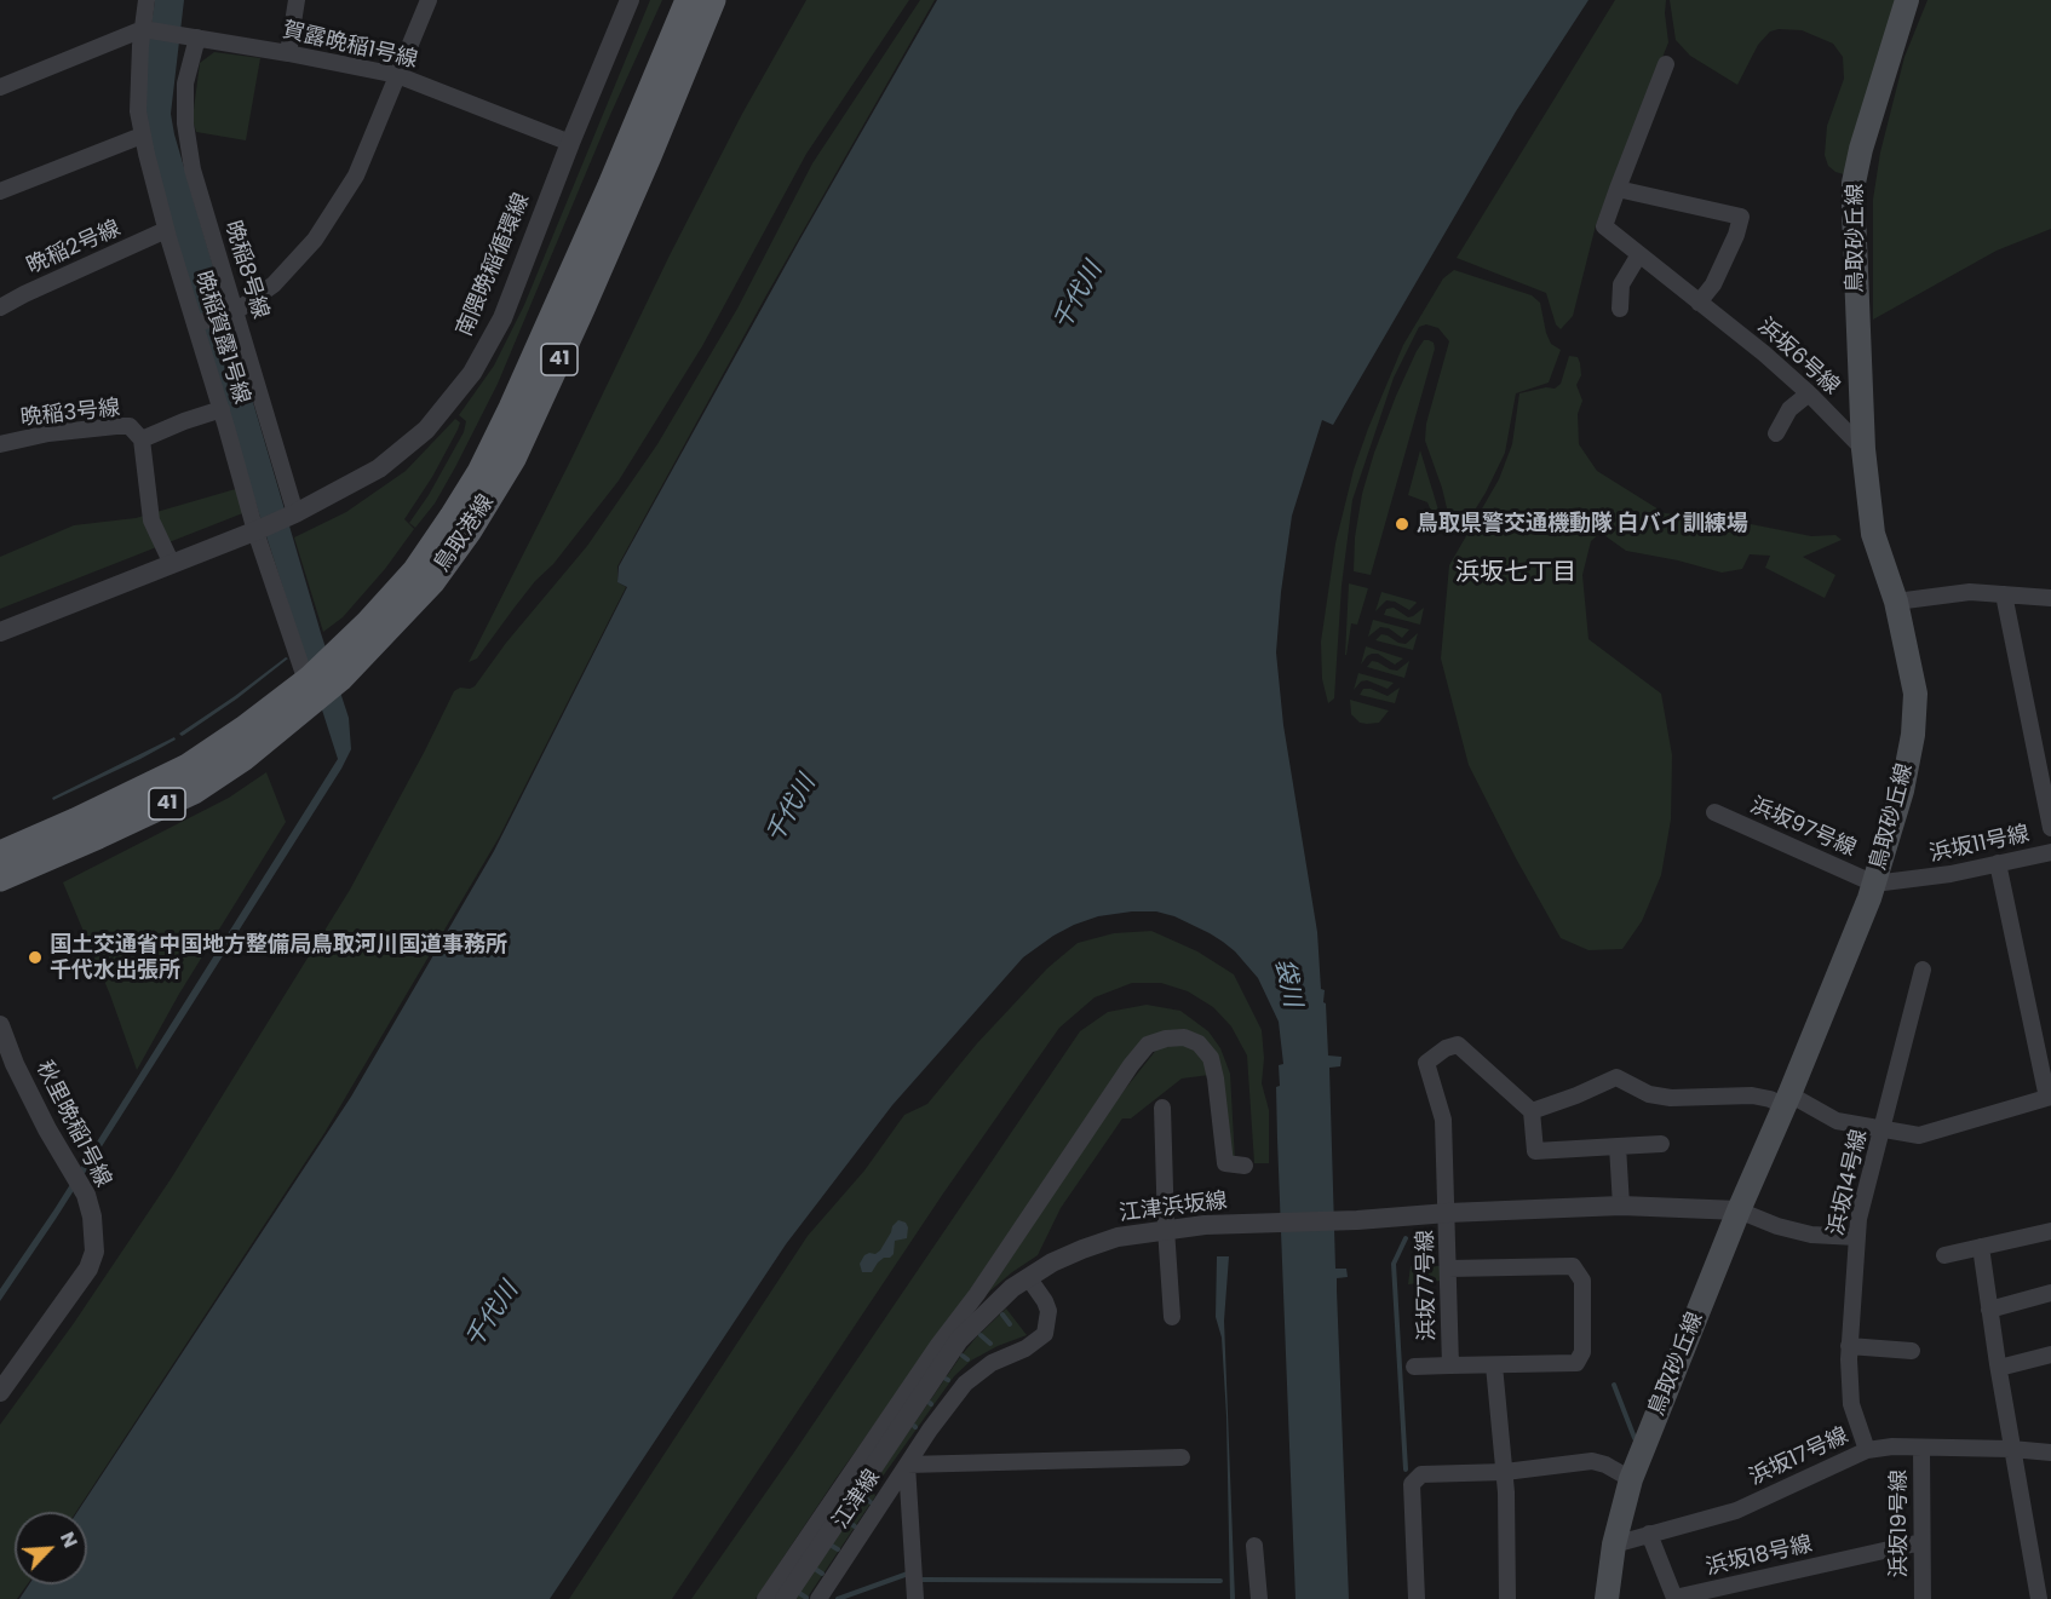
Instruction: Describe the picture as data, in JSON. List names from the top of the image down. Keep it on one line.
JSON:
{"streets":{"main road":["鳥取砂丘線","41","鳥取港線"],"street":["賀露晩稲1号線","晩稲2号線","南隈晩稲循環線","晩稲8号線","晩稲賀露1号線","浜坂6号線","晩稲3号線","浜坂97号線","浜坂11号線","秋里晩稲1号線","浜坂14号線","江津浜坂線","浜坂77号線","浜坂17号線","江津線","浜坂19号線","浜坂18号線"]},"crossings":[["賀露晩稲1号線","南隈晩稲循環線"],["賀露晩稲1号線","晩稲8号線"],["賀露晩稲1号線","晩稲賀露1号線"],["鳥取砂丘線","浜坂6号線"],["鳥取砂丘線","浜坂97号線"],["鳥取砂丘線","浜坂11号線"],["鳥取砂丘線","江津浜坂線"],["鳥取砂丘線","浜坂17号線"],["晩稲2号線","晩稲賀露1号線"],["南隈晩稲循環線","晩稲8号線"],["南隈晩稲循環線","晩稲賀露1号線"],["晩稲賀露1号線","晩稲3号線"],["晩稲賀露1号線","鳥取港線"],["浜坂97号線","浜坂11号線"],["浜坂14号線","浜坂17号線"],["江津浜坂線","浜坂77号線"],["浜坂17号線","浜坂19号線"],["浜坂17号線","浜坂18号線"],["浜坂19号線","浜坂18号線"]],"districts":["浜坂七丁目"],"water":["千代川","袋川"],"places":["鳥取県警交通機動隊 白バイ訓練場","国土交通省中国地方整備局鳥取河川国道事務所 千代水出張所"],"north":"top right"}
